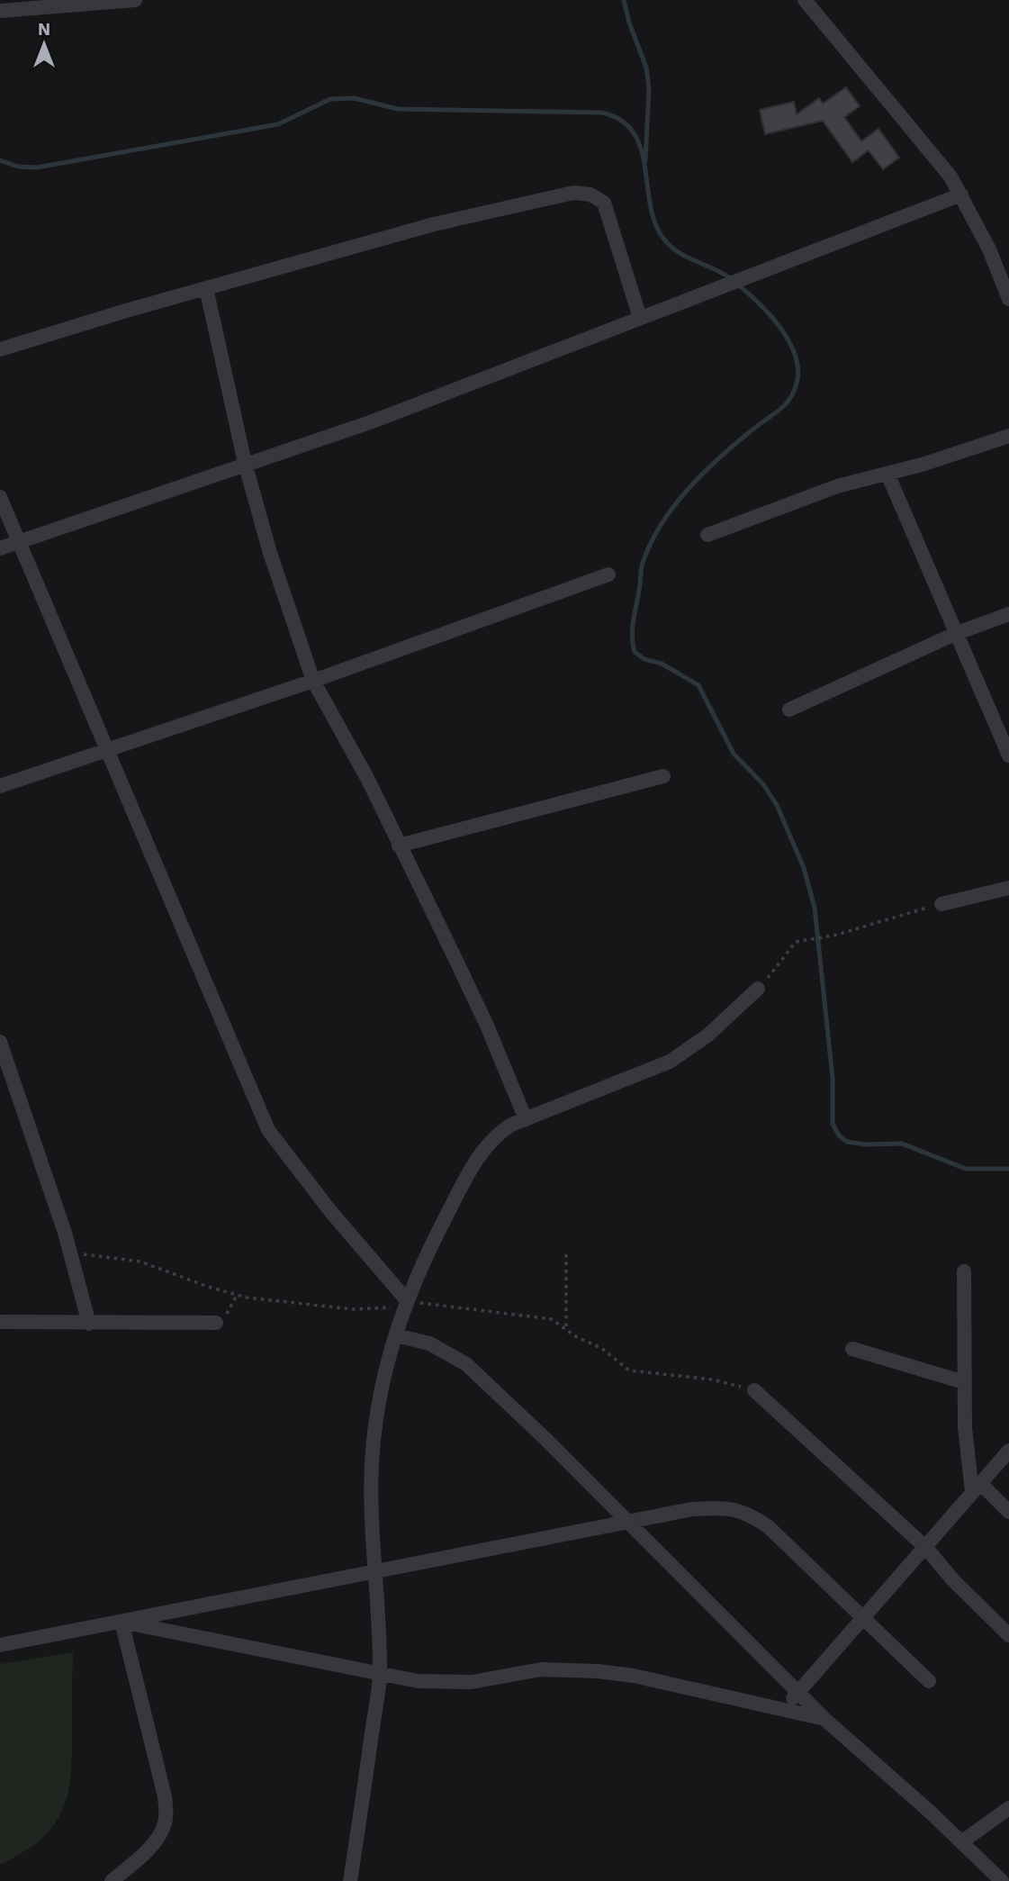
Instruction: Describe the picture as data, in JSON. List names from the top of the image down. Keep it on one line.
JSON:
{"north":"top"}
